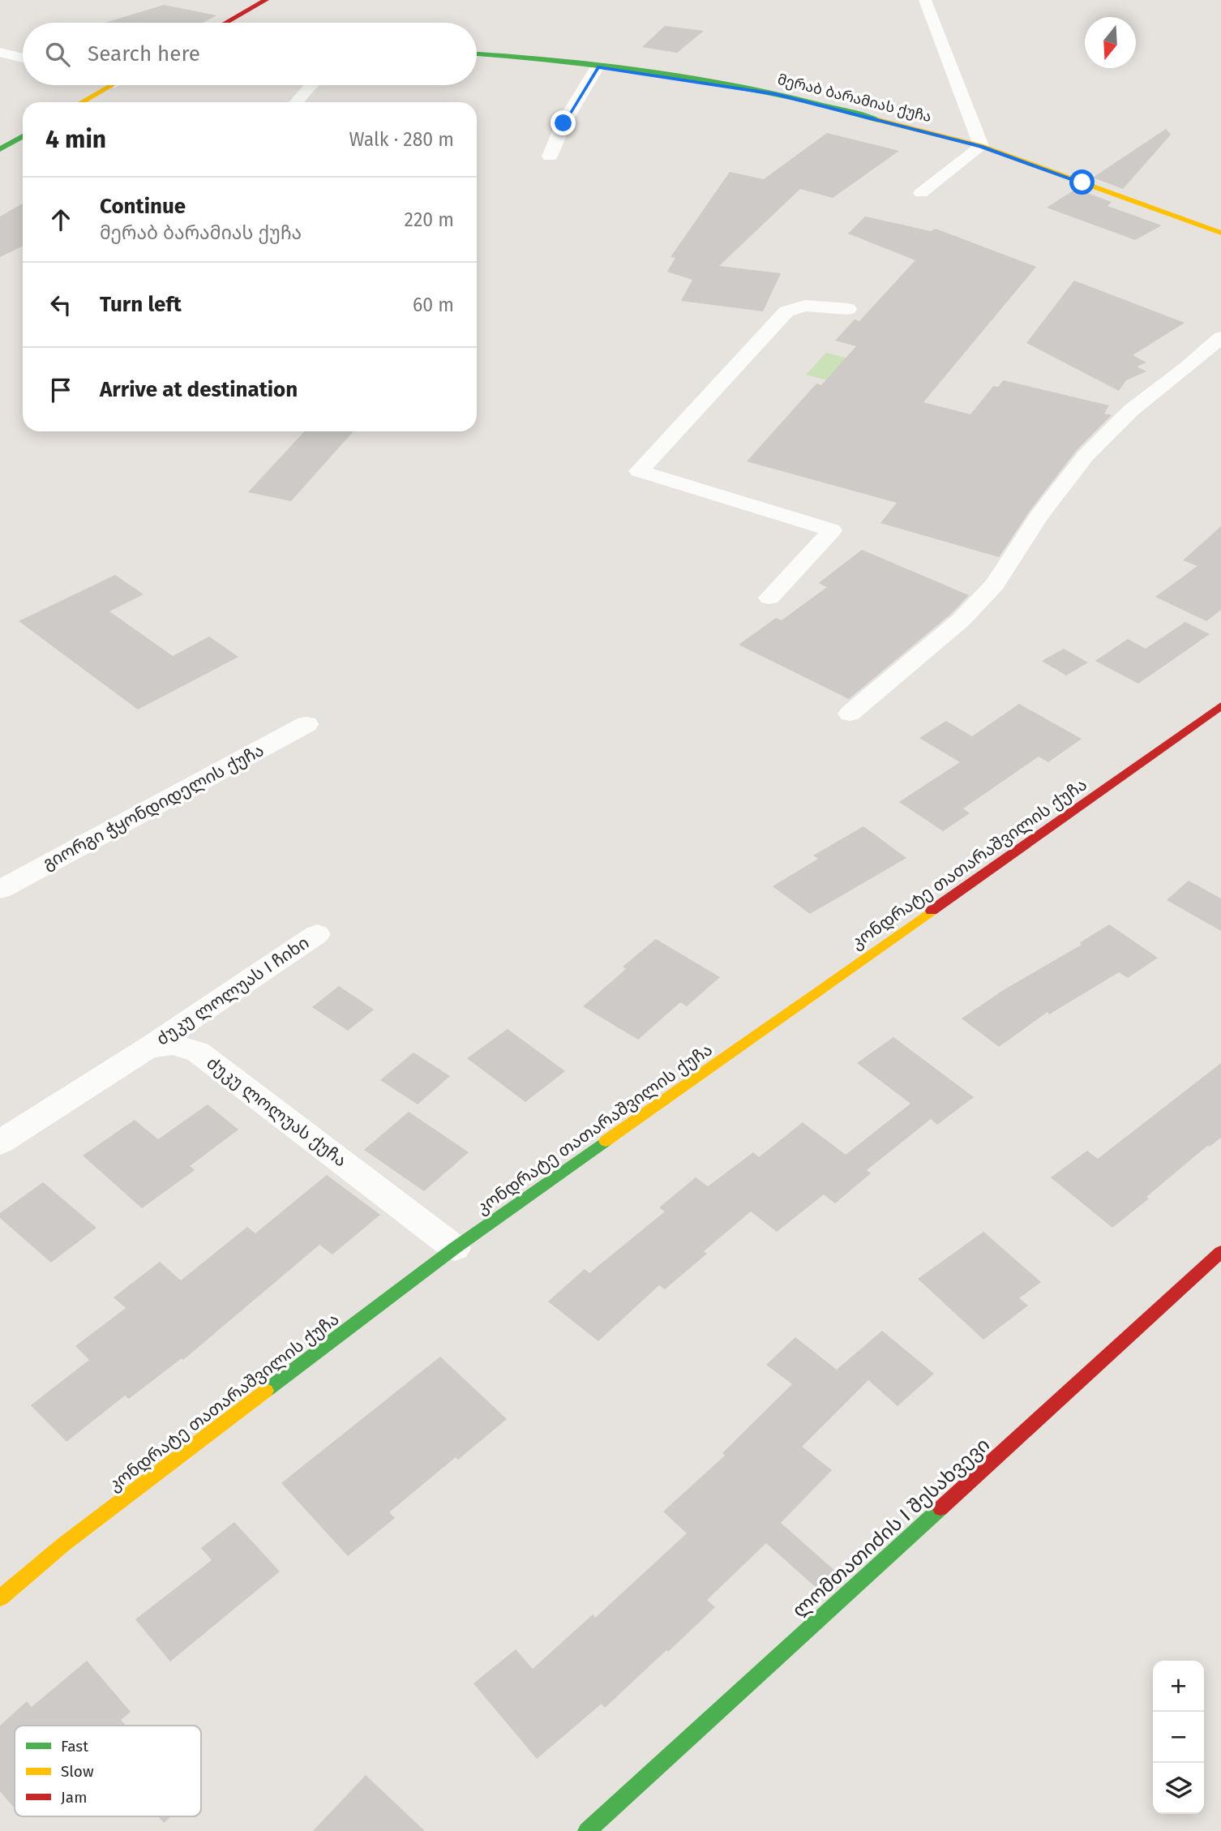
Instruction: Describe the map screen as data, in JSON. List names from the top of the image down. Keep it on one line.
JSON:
{"streets":{"street":["მერაბ ბარამიას ქუჩა","გიორგი ჭყონდიდელის ქუჩა","კონდრატე თათარაშვილის ქუჩა","ძუკუ ლოლუას I ჩიხი","ძუკუ ლოლუას ქუჩა","ლომთათიძის I შესახვევი"]},"crossings":[["კონდრატე თათარაშვილის ქუჩა","ძუკუ ლოლუას ქუჩა"],["ძუკუ ლოლუას I ჩიხი","ძუკუ ლოლუას ქუჩა"]],"legend":["Fast","Slow","Jam"],"north":"bottom","page":{"search":"Search here","heading":["4 min","Walk · 280 m"],"list":[["Continue","მერაბ ბარამიას ქუჩა","220 m"],["Turn left","60 m"],"Arrive at destination"],"map_buttons":["+","−"]}}
